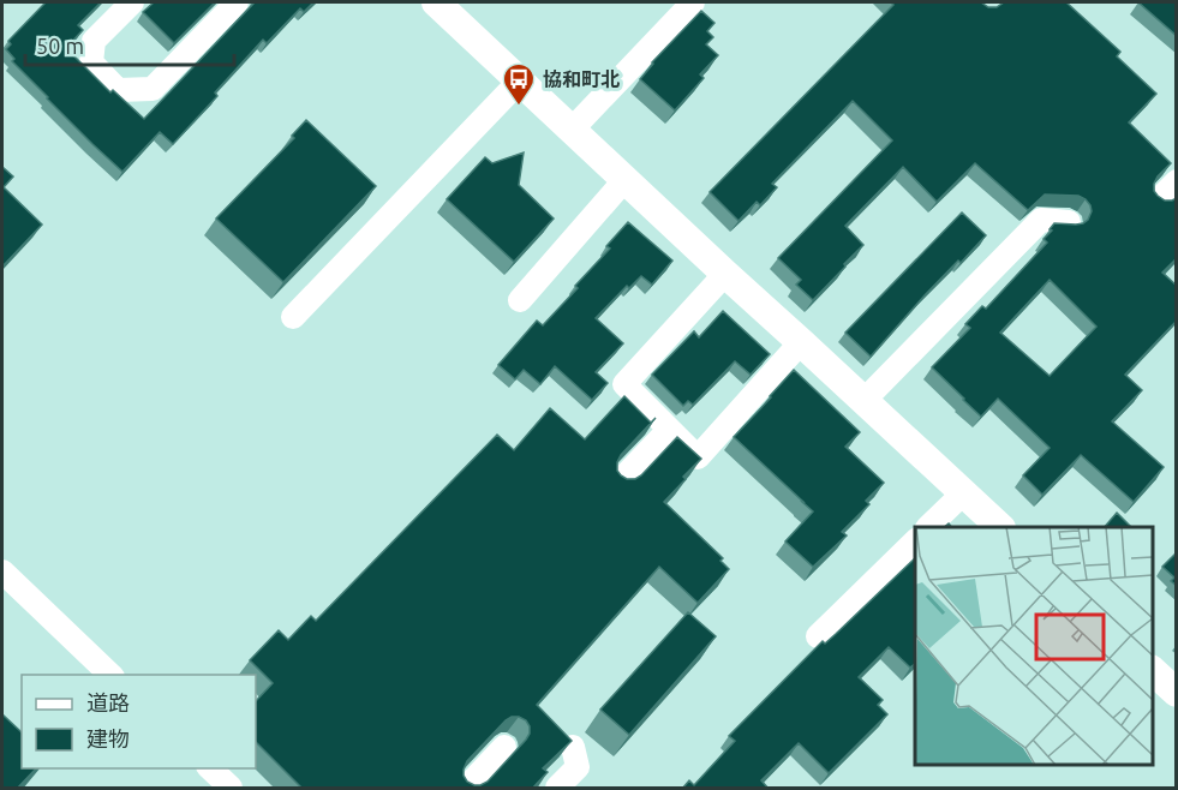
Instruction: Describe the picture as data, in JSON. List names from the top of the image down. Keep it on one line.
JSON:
{"places":{"bus stop":["協和町北"]},"legend":["道路","建物"],"scale_bar":"50 m"}
